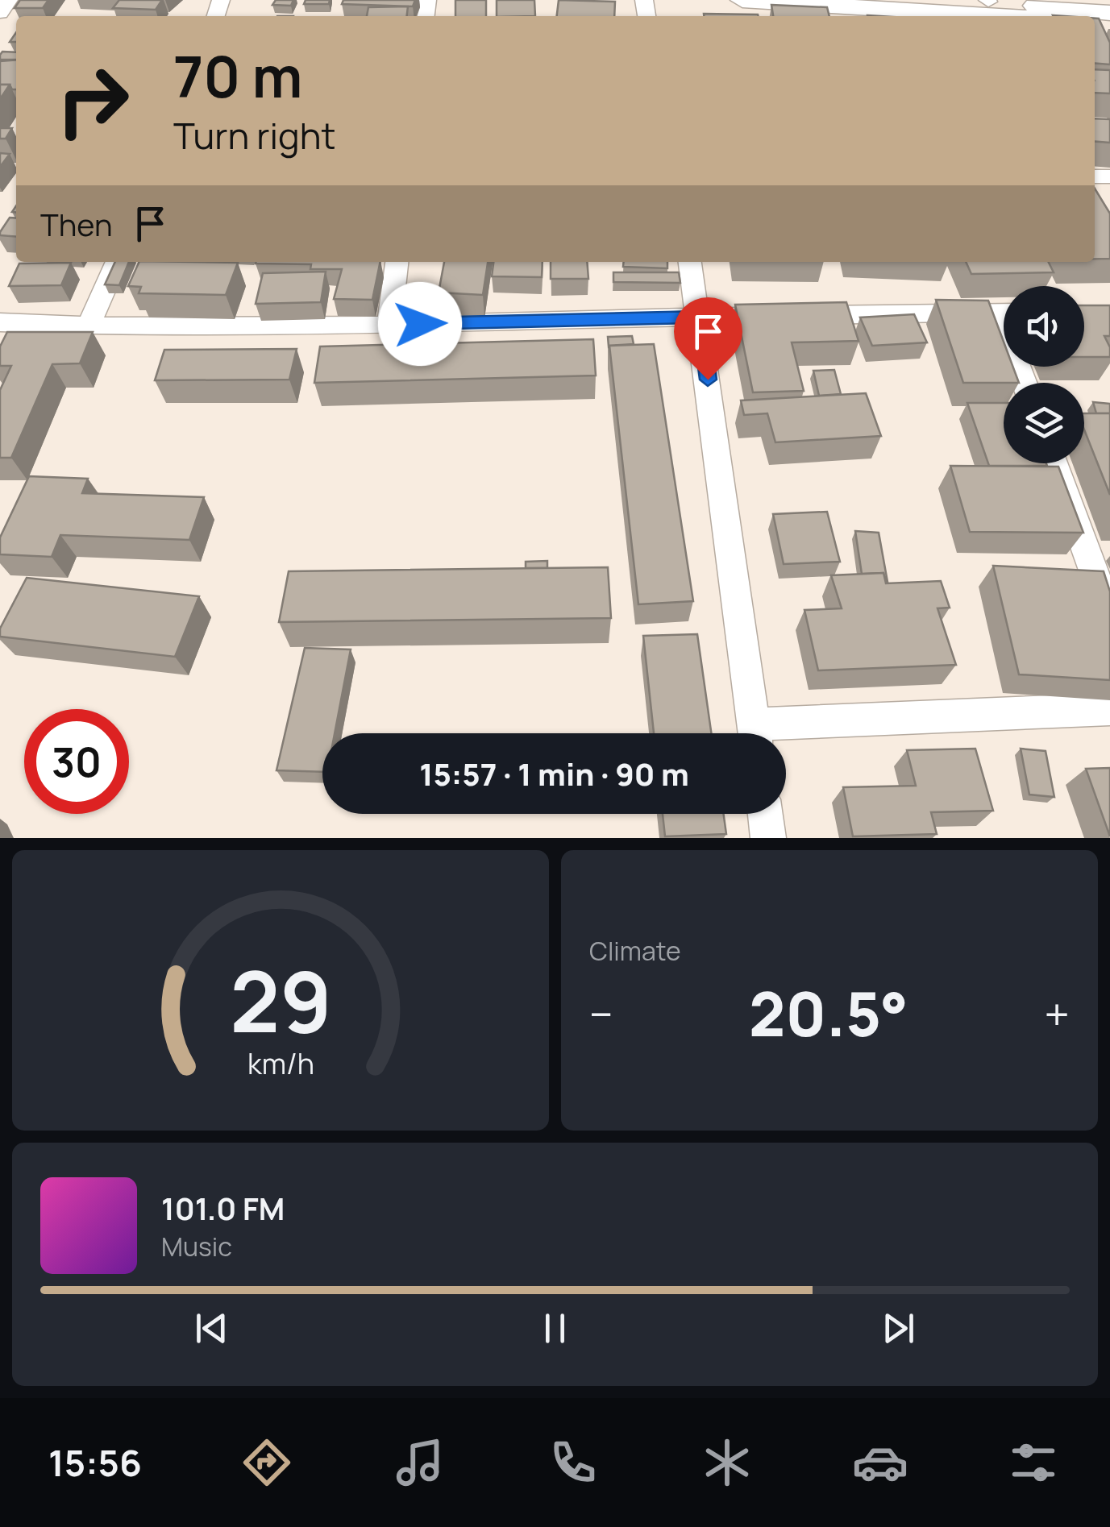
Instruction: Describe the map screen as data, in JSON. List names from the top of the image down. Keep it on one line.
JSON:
{"page":{"turn":["70 m","Turn right"],"then":"Then","limit":"30","trip":"15:57 · 1 min · 90 m","tile":"Climate","heat":["−","20.5°","+"],"song":["101.0 FM","Music"],"tabs":"15:56","gauge":["29","km/h"]}}
